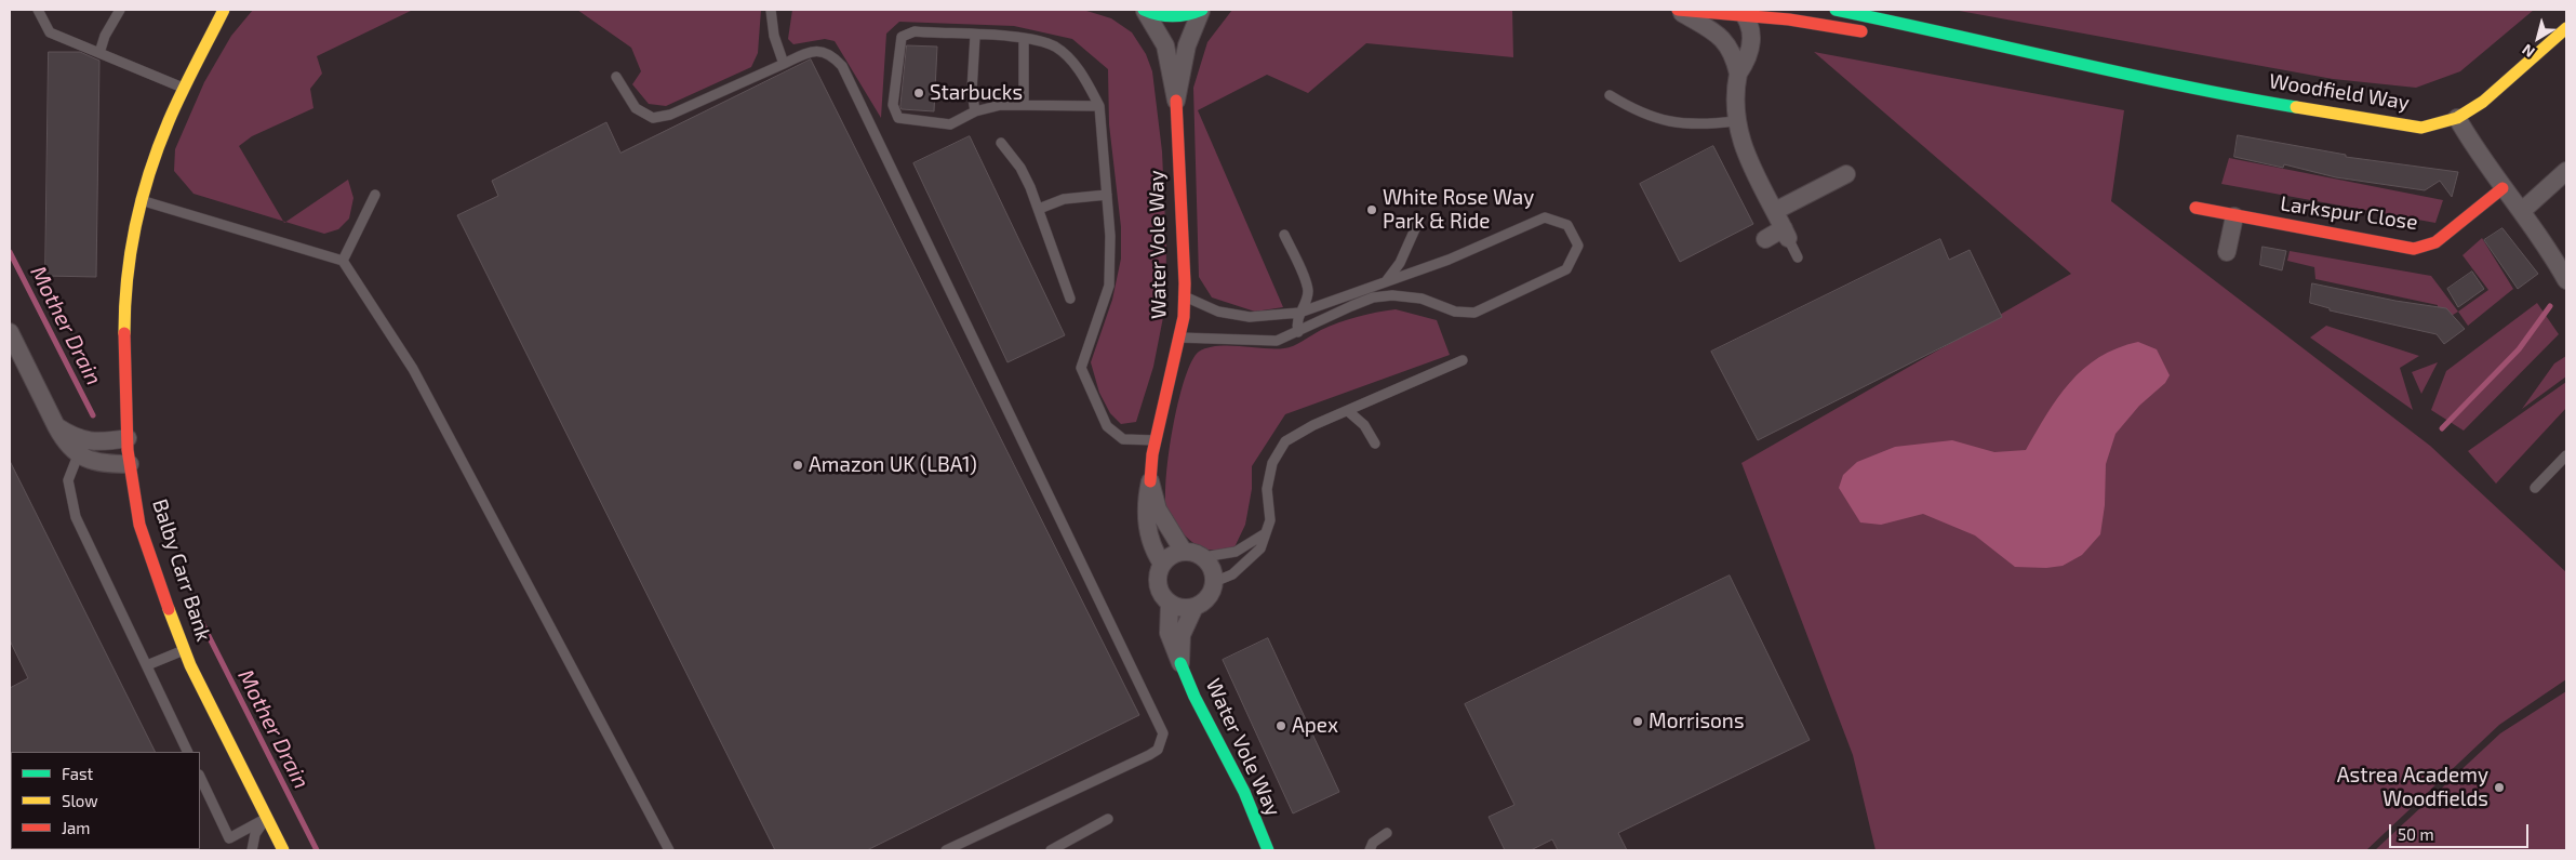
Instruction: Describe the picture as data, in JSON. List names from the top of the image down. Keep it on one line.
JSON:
{"streets":{"street":["Woodfield Way","Larkspur Close","Water Vole Way","Balby Carr Bank"]},"water":["Mother Drain"],"places":["Starbucks","White Rose Way Park & Ride","Amazon UK (LBA1)","Morrisons","Apex","Astrea Academy Woodfields"],"legend":["Fast","Slow","Jam"],"scale_bar":"50 m","north":"bottom left"}
